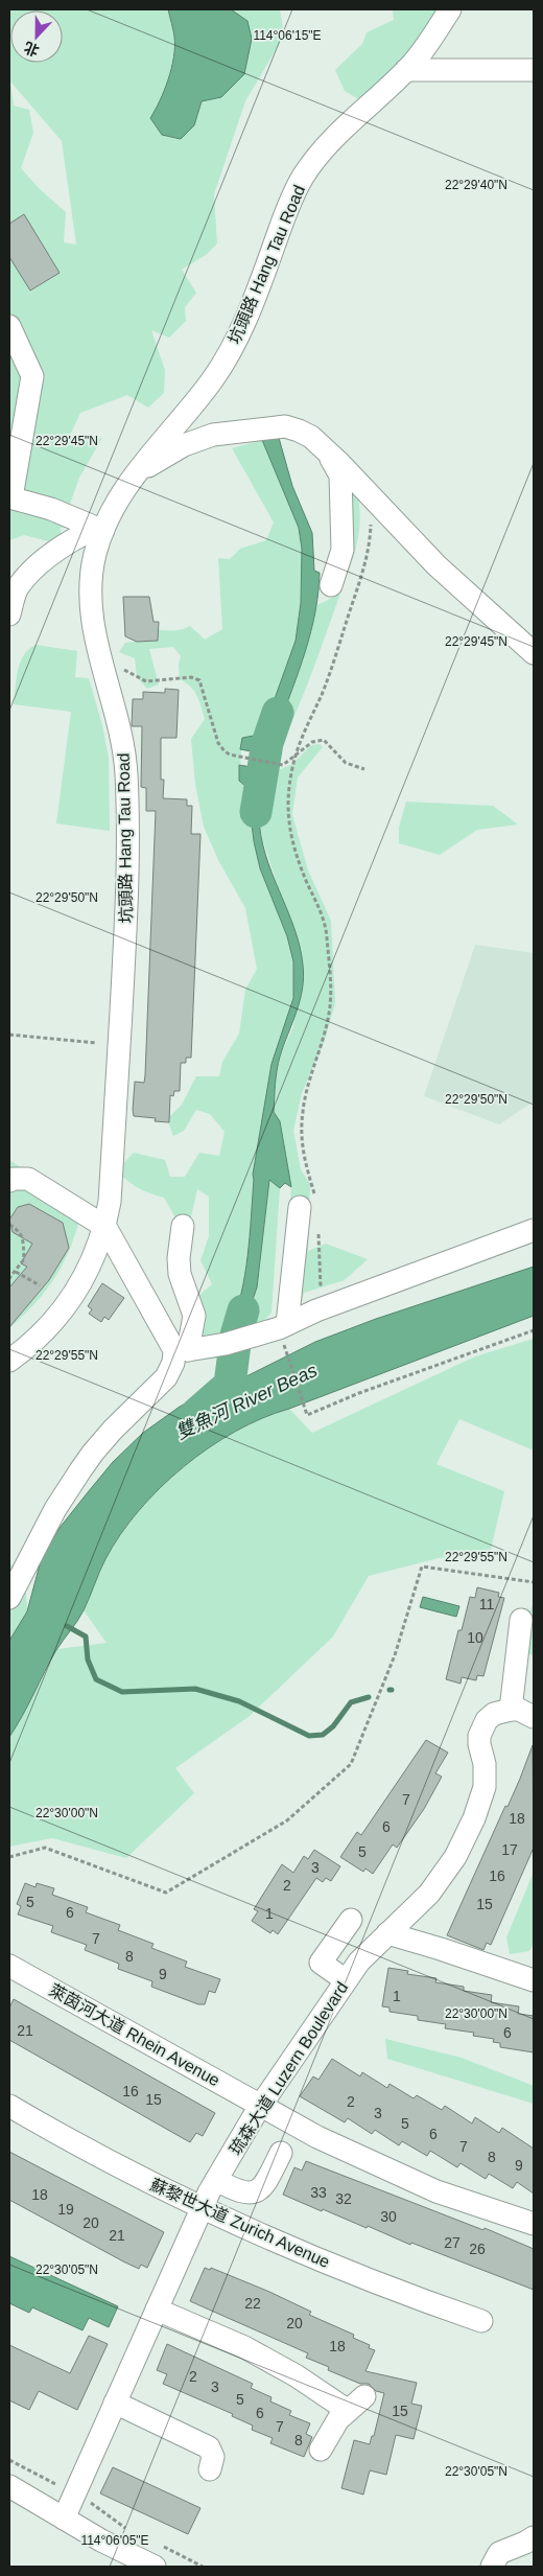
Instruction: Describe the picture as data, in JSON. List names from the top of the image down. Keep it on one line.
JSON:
{"streets":{"street":["坑頭路 Hang Tau Road","萊茵河大道 Rhein Avenue","琉森大道 Luzern Boulevard","蘇黎世大道 Zurich Avenue"]},"crossings":[["萊茵河大道 Rhein Avenue","琉森大道 Luzern Boulevard"],["琉森大道 Luzern Boulevard","蘇黎世大道 Zurich Avenue"]],"water":["雙魚河 River Beas"],"house_numbers":["11","10","7","18","6","17","5","3","16","2","5","15","6","1","7","8","9","1","21","6","16","15","2","3","5","6","7","8","9","33","18","32","19","30","20","21","27","26","22","20","18","2","3","5","15","6","7","8"],"north":"bottom","coordinates":["114°06'15\"E","22°29'40\"N","22°29'45\"N","22°29'50\"N","22°29'55\"N","22°30'00\"N","22°30'05\"N","114°06'05\"E"]}
